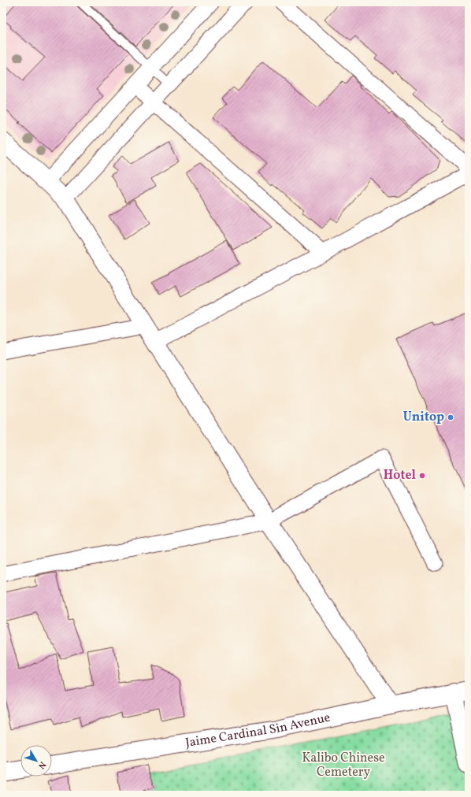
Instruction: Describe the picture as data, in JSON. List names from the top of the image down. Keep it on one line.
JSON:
{"streets":{"street":["Jaime Cardinal Sin Avenue"]},"parks":["Kalibo Chinese Cemetery"],"places":["Unitop","Hotel"],"north":"bottom right"}
